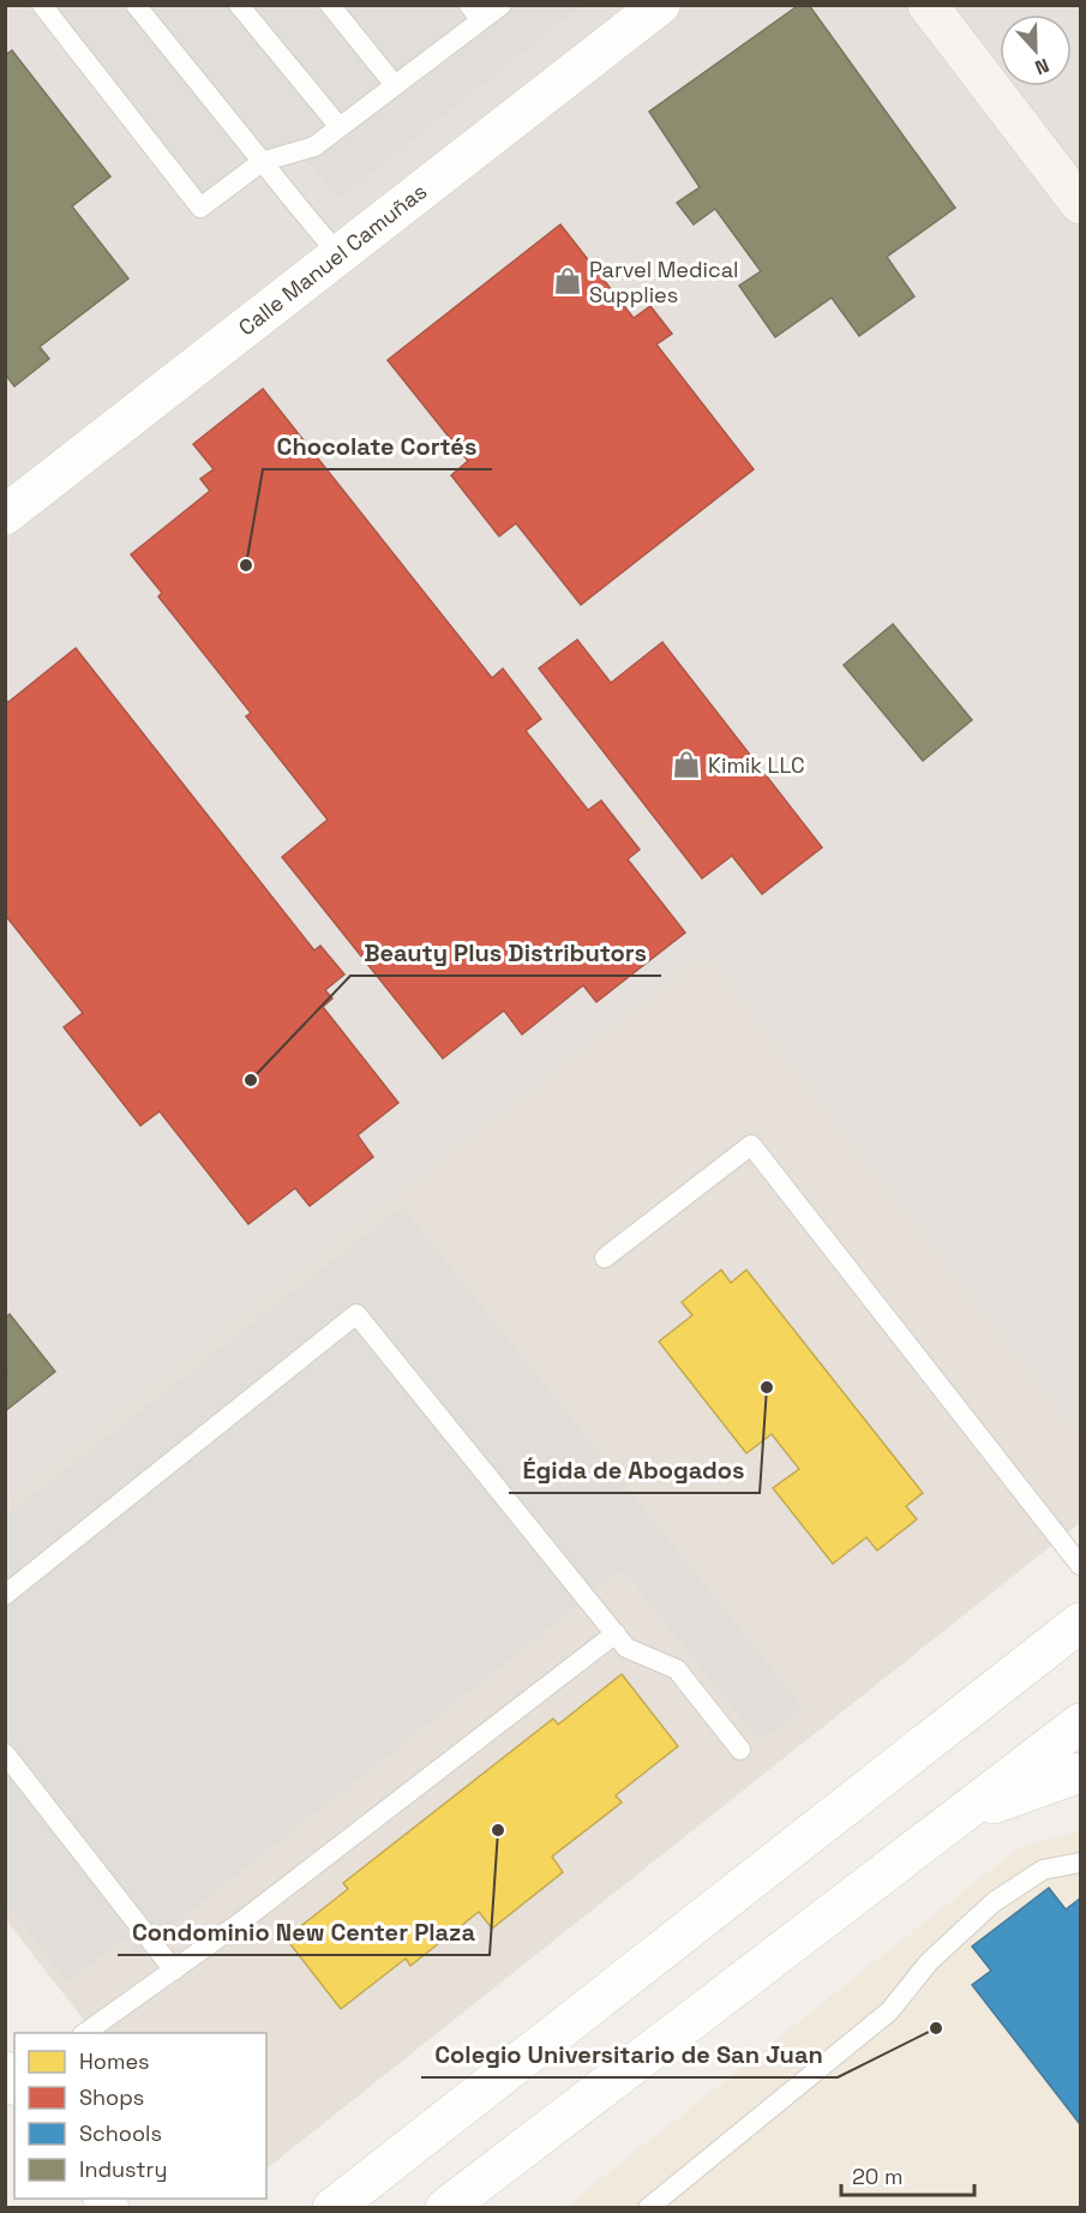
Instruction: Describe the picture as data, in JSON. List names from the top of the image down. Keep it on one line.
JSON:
{"streets":{"street":["Calle Manuel Camuñas"]},"places":{"shop":["Parvel Medical Supplies","Kimik LLC"],"other":["Chocolate Cortés","Beauty Plus Distributors","Égida de Abogados","Condominio New Center Plaza","Colegio Universitario de San Juan"]},"legend":["Homes","Shops","Schools","Industry"],"scale_bar":"20 m","north":"bottom"}
